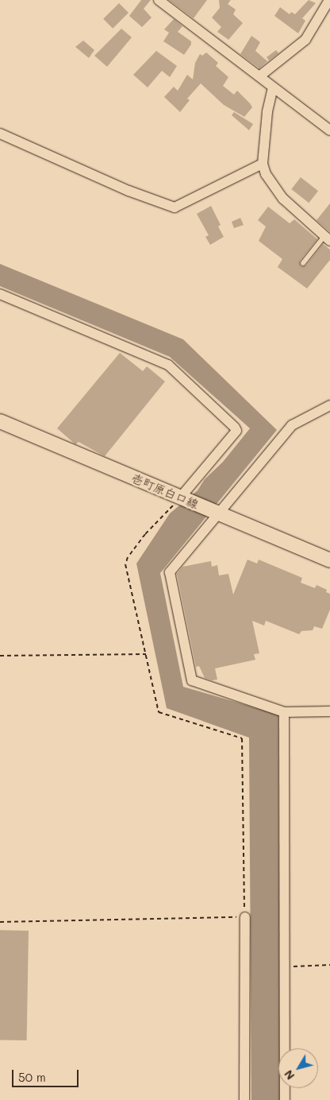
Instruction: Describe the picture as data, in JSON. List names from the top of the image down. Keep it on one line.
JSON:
{"streets":{"main road":["壱町原白口線"]},"scale_bar":"50 m","north":"bottom left"}
